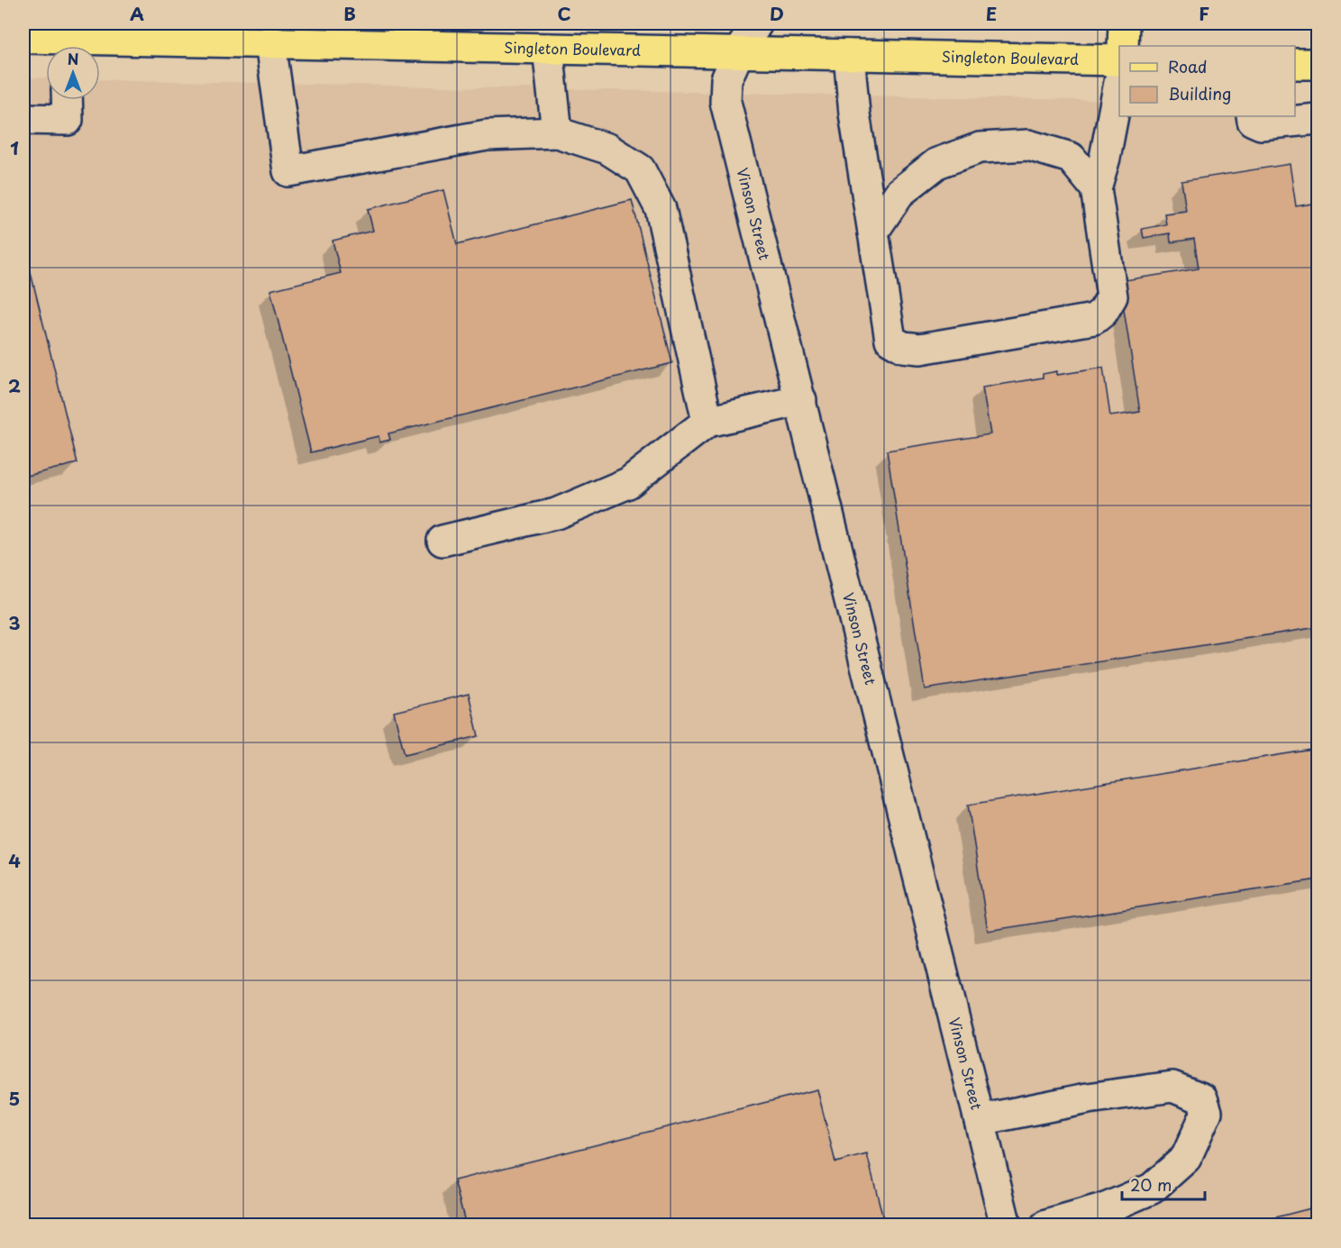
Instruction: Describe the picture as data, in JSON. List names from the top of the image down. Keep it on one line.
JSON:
{"streets":{"main road":["Singleton Boulevard"],"street":["Vinson Street"]},"crossings":[["Singleton Boulevard","Vinson Street"]],"legend":["Road","Building"],"scale_bar":"20 m","north":"top","grid":{"columns":["A","B","C","D","E","F"],"rows":["1","2","3","4","5"]}}
